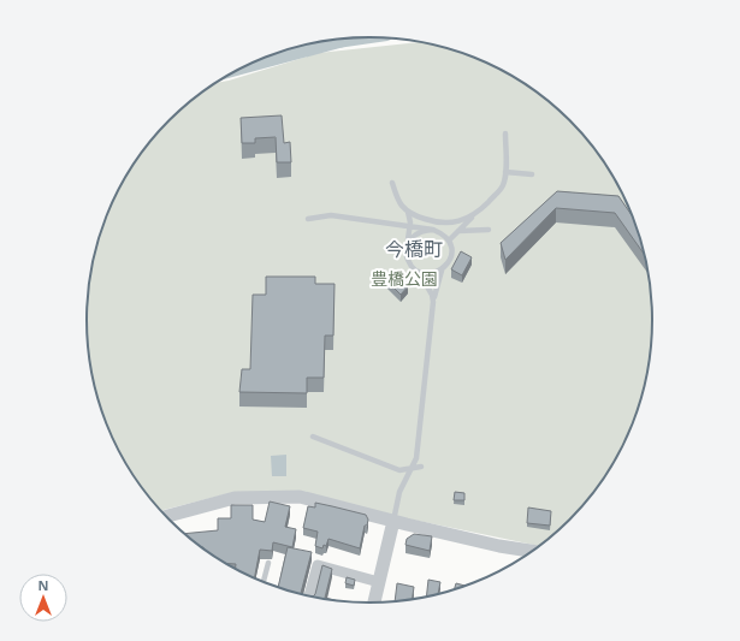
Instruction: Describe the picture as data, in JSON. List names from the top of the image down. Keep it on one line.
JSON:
{"districts":["今橋町"],"parks":["豊橋公園"],"north":"top"}
